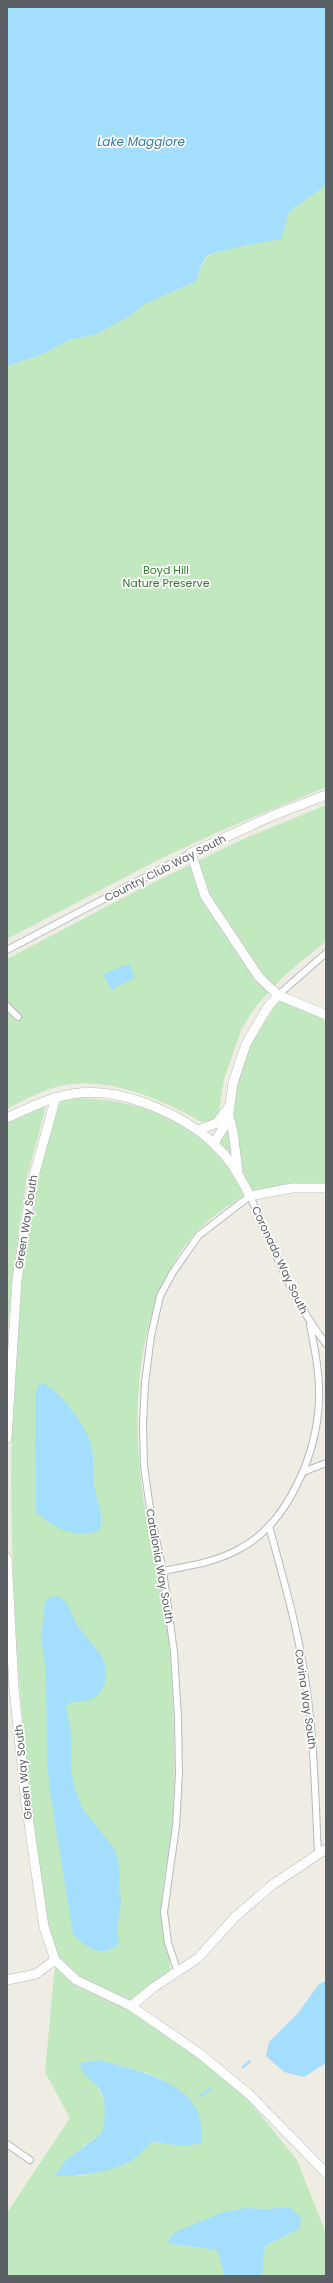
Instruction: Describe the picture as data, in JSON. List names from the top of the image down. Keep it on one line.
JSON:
{"streets":{"street":["Country Club Way South","Green Way South","Coronado Way South","Catalonia Way South","Covina Way South"]},"crossings":[["Coronado Way South","Catalonia Way South"]],"water":["Lake Maggiore"],"parks":["Boyd Hill Nature Preserve"]}
